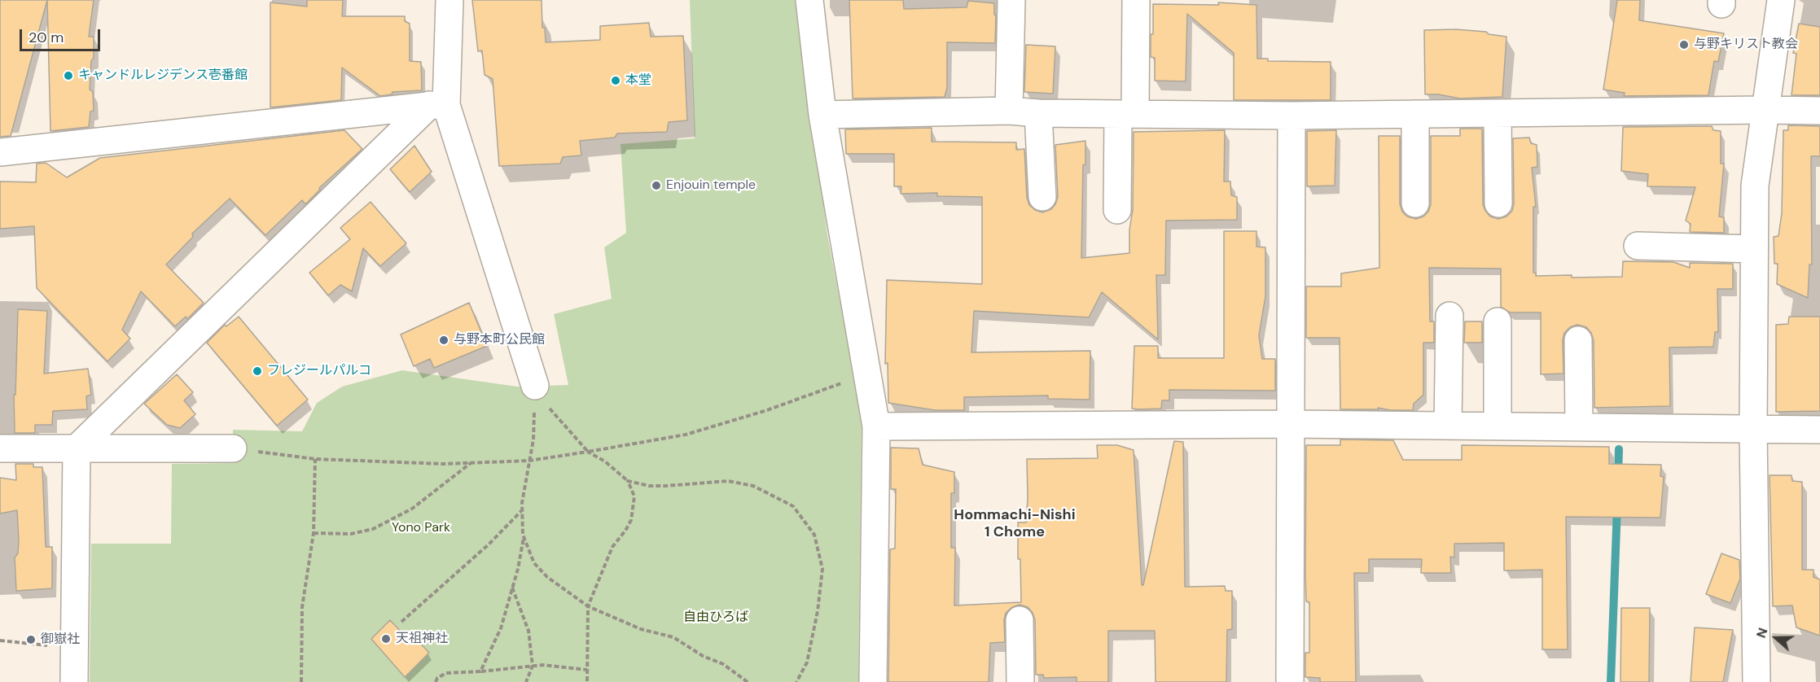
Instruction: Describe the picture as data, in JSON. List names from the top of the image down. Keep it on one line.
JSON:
{"districts":["Hommachi-Nishi 1 Chome"],"parks":["Yono Park","自由ひろば"],"places":["与野キリスト教会","キャンドルレジデンス壱番館","本堂","Enjouin temple","与野本町公民館","フレジールパルコ","天祖神社","御嶽社"],"scale_bar":"20 m","north":"left"}
